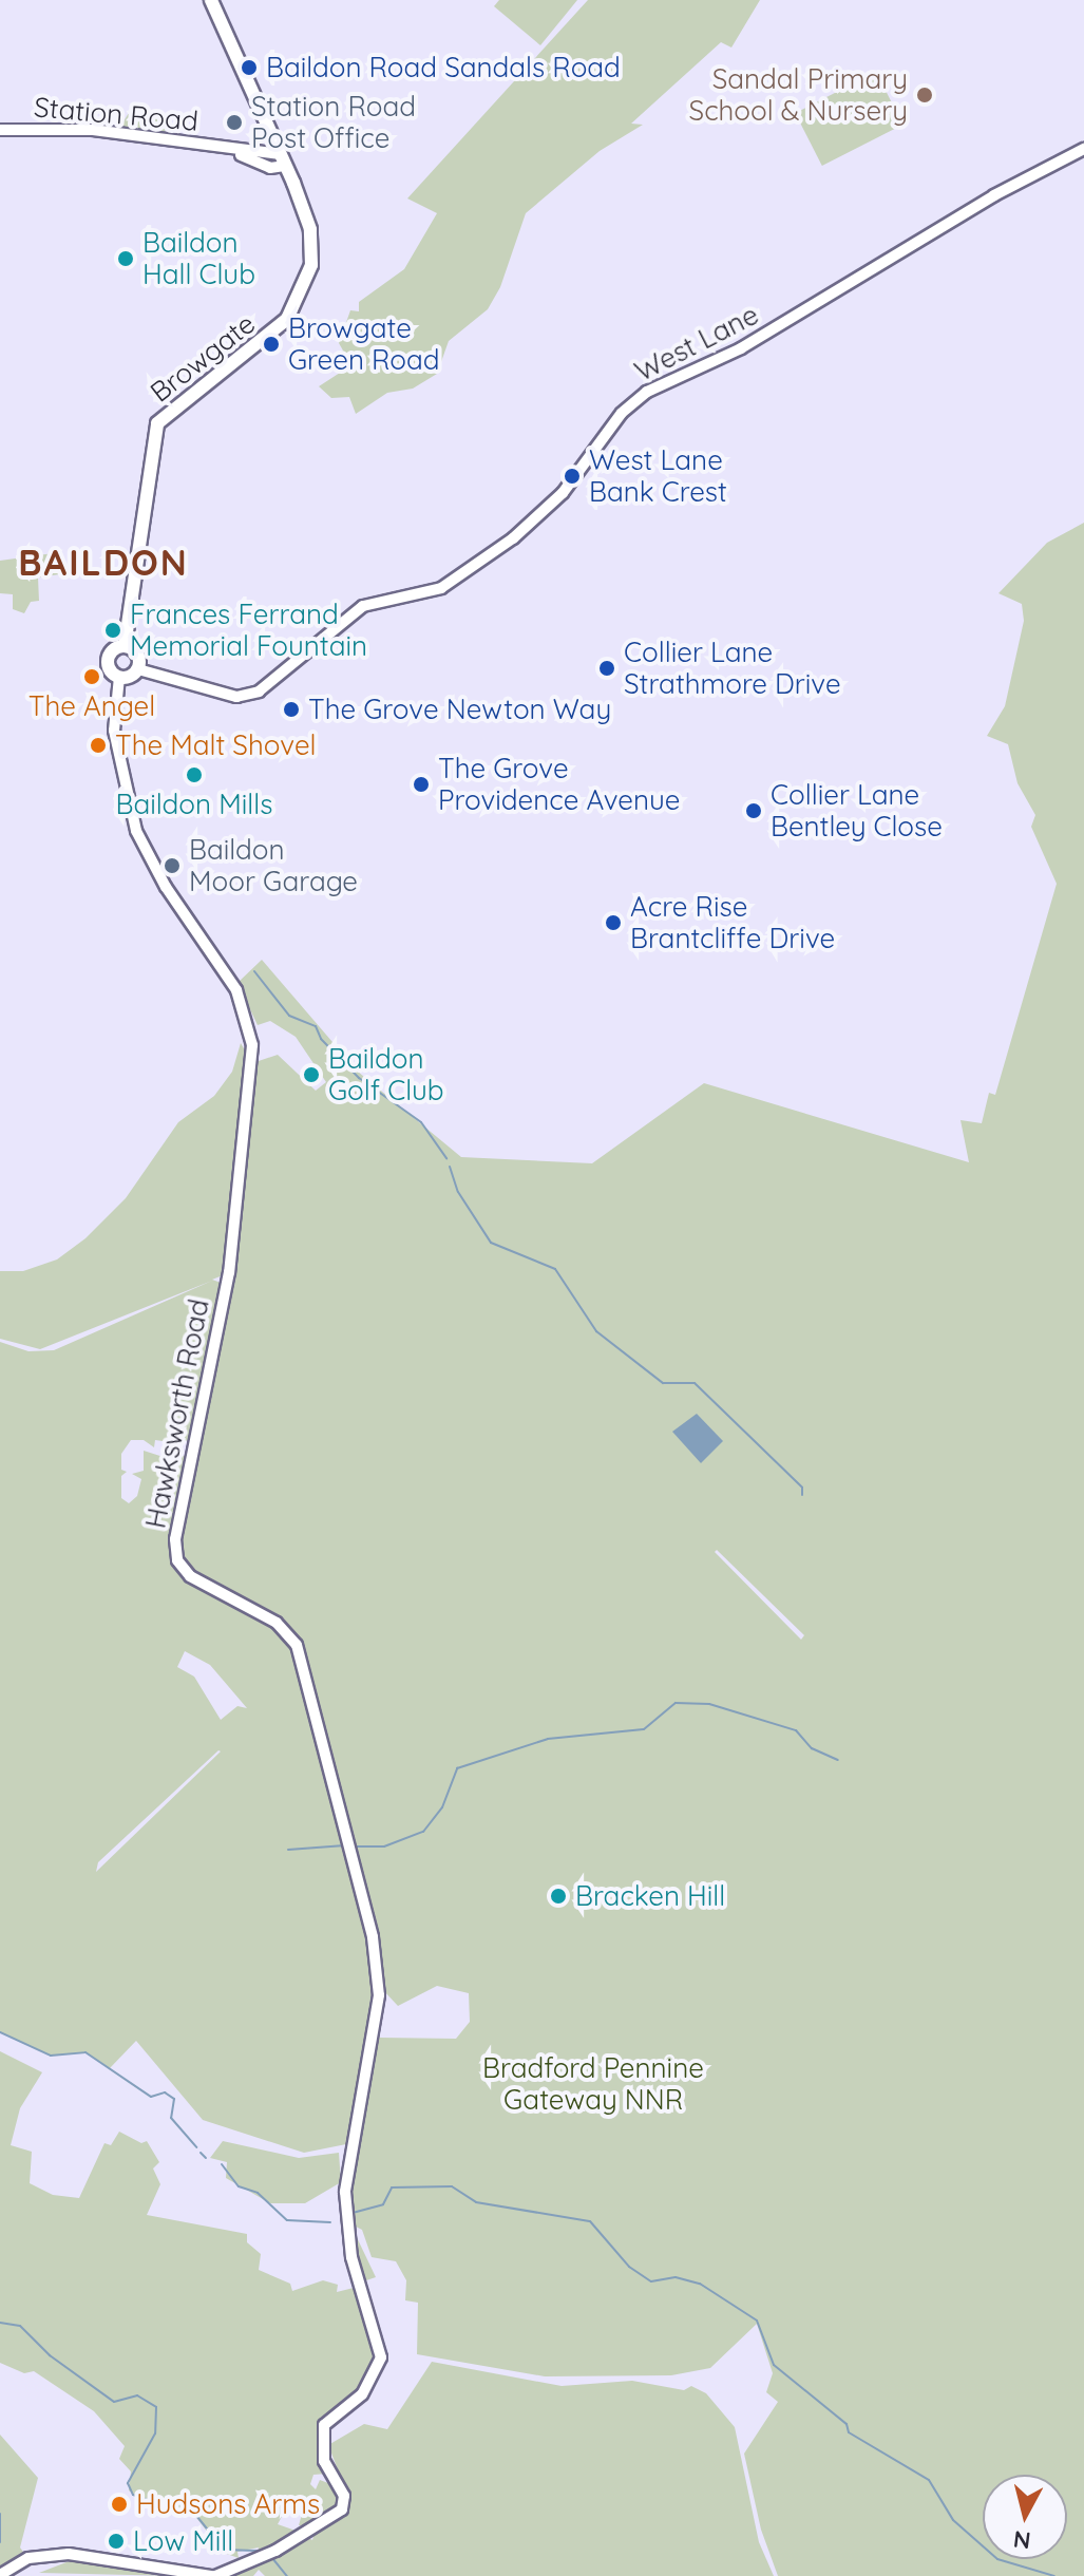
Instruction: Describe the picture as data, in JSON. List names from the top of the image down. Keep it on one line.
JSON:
{"streets":{"main road":["Browgate"],"street":["Station Road","West Lane","Hawksworth Road"]},"crossings":[["Station Road","Browgate"],["Browgate","Hawksworth Road"]],"districts":["BAILDON"],"parks":["Bradford Pennine Gateway NNR"],"places":["Baildon Road Sandals Road","Sandal Primary School & Nursery","Station Road Post Office","Baildon Hall Club","Browgate Green Road","West Lane Bank Crest","Frances Ferrand Memorial Fountain","Collier Lane Strathmore Drive","The Angel","The Grove Newton Way","The Malt Shovel","Baildon Mills","The Grove Providence Avenue","Collier Lane Bentley Close","Baildon Moor Garage","Acre Rise Brantcliffe Drive","Baildon Golf Club","Bracken Hill","Hudsons Arms","Low Mill"],"north":"bottom"}
